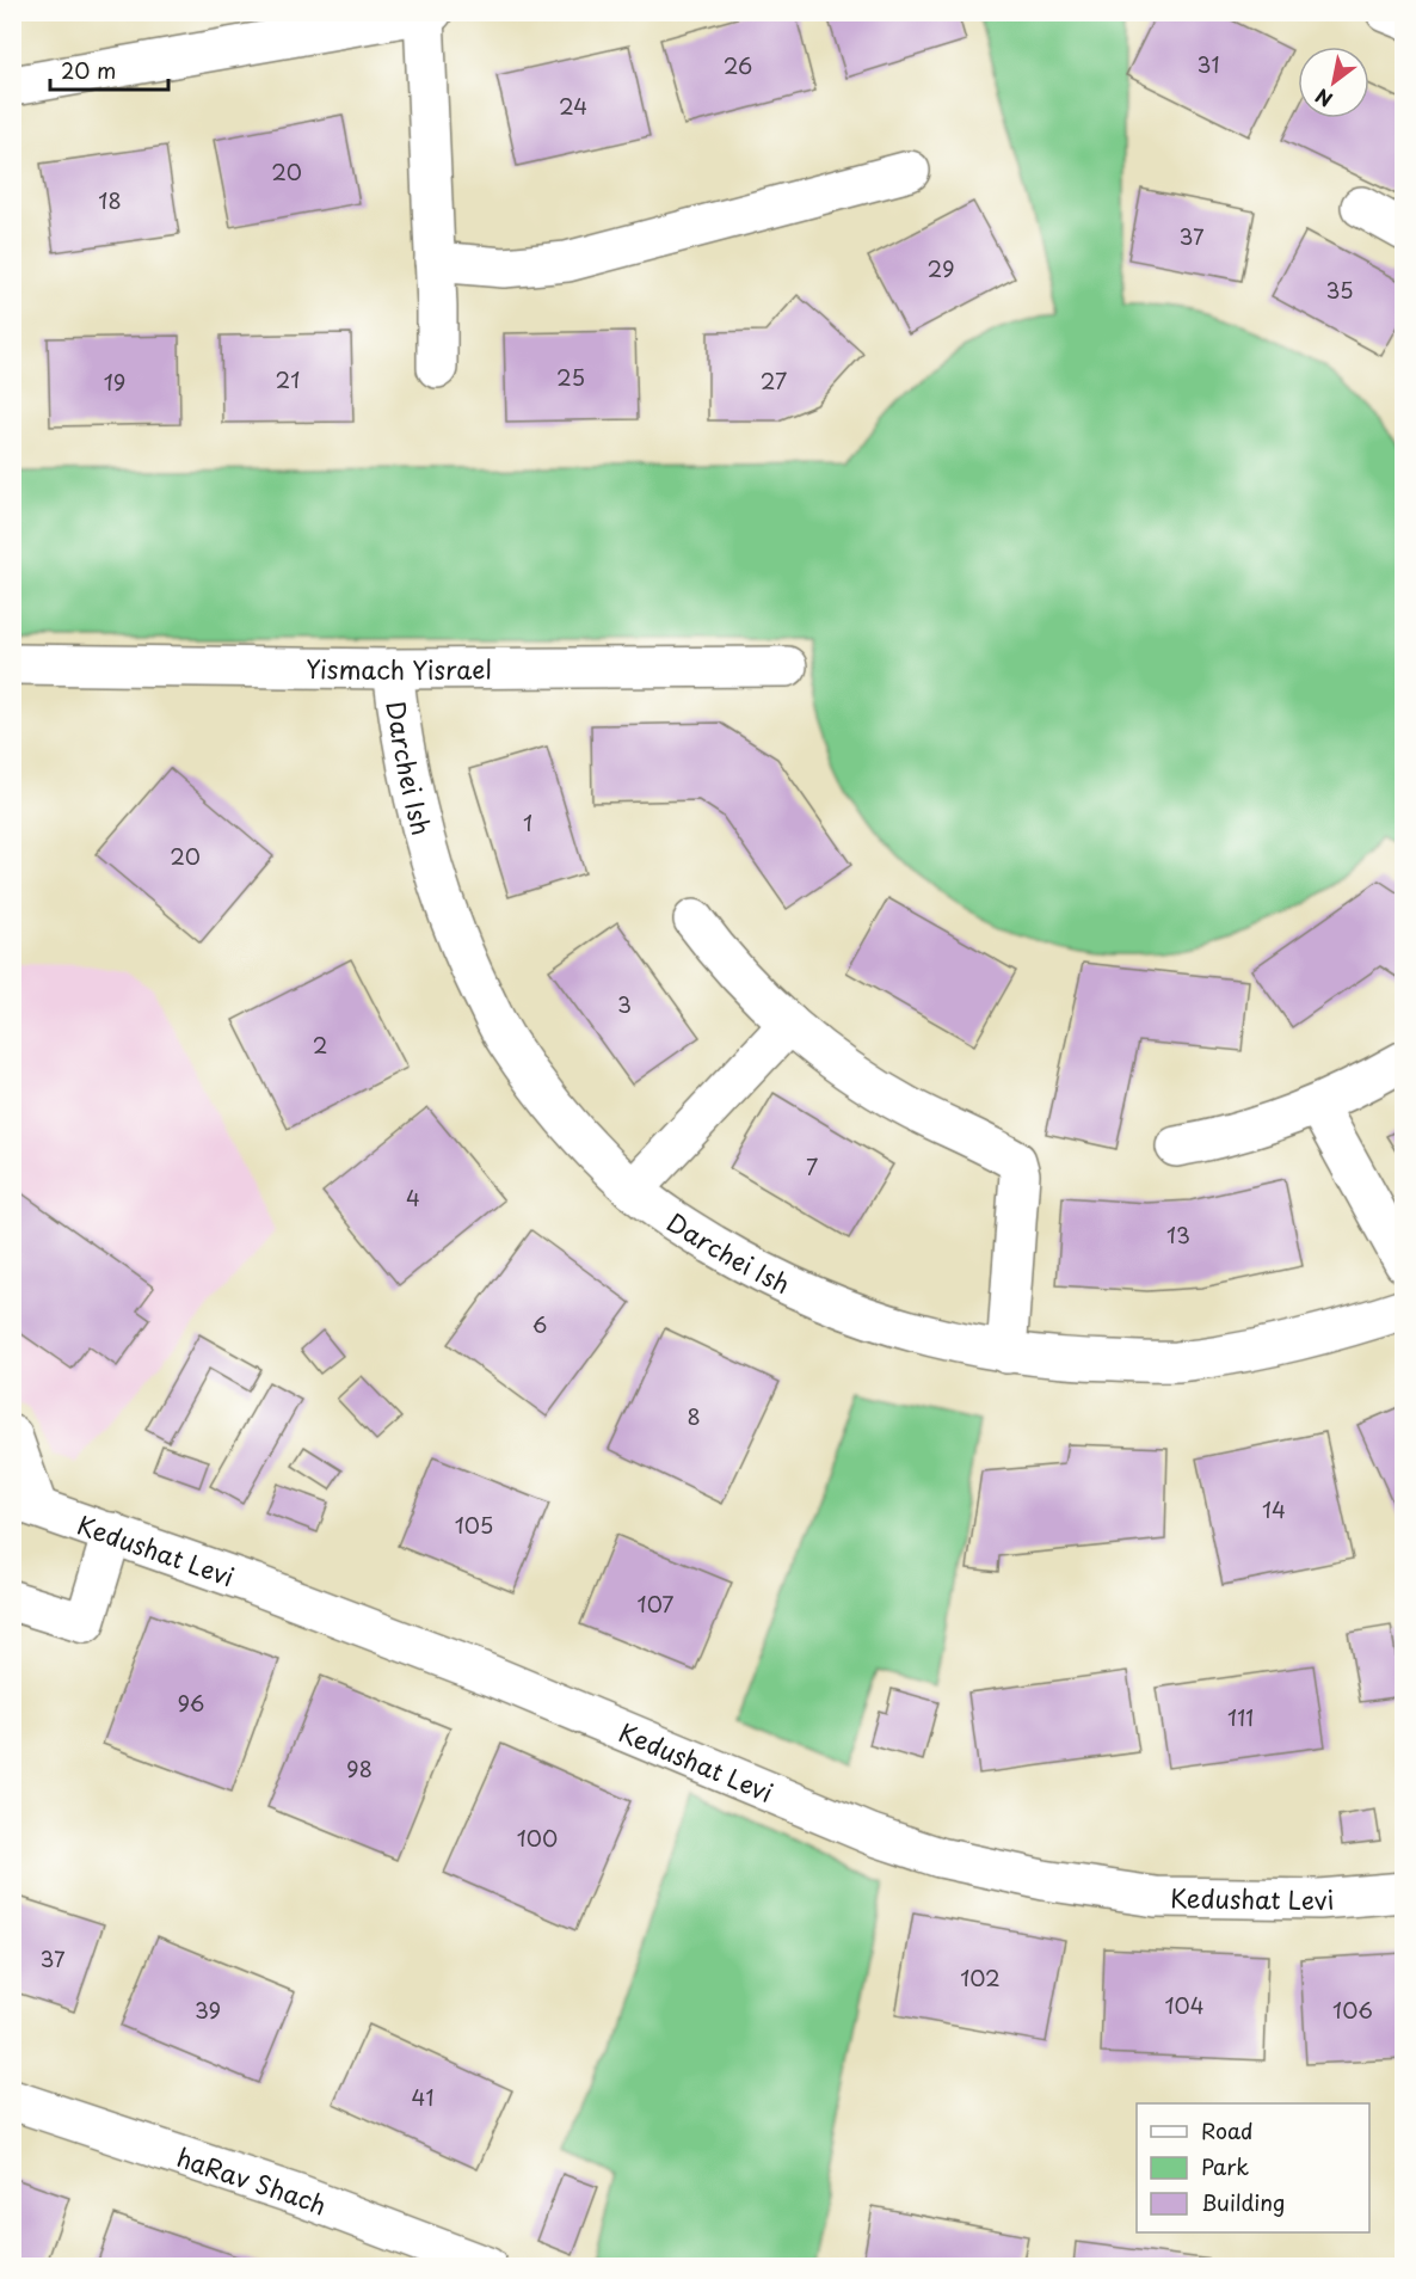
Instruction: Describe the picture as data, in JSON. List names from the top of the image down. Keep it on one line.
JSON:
{"streets":{"street":["Yismach Yisrael","Darchei Ish","Kedushat Levi","haRav Shach"]},"crossings":[["Yismach Yisrael","Darchei Ish"]],"house_numbers":["31","26","24","20","18","37","29","35","25","21","27","19","1","20","3","2","7","4","13","6","8","14","105","107","96","111","98","100","37","102","104","39","106","41"],"legend":["Road","Park","Building"],"scale_bar":"20 m","north":"bottom left"}
